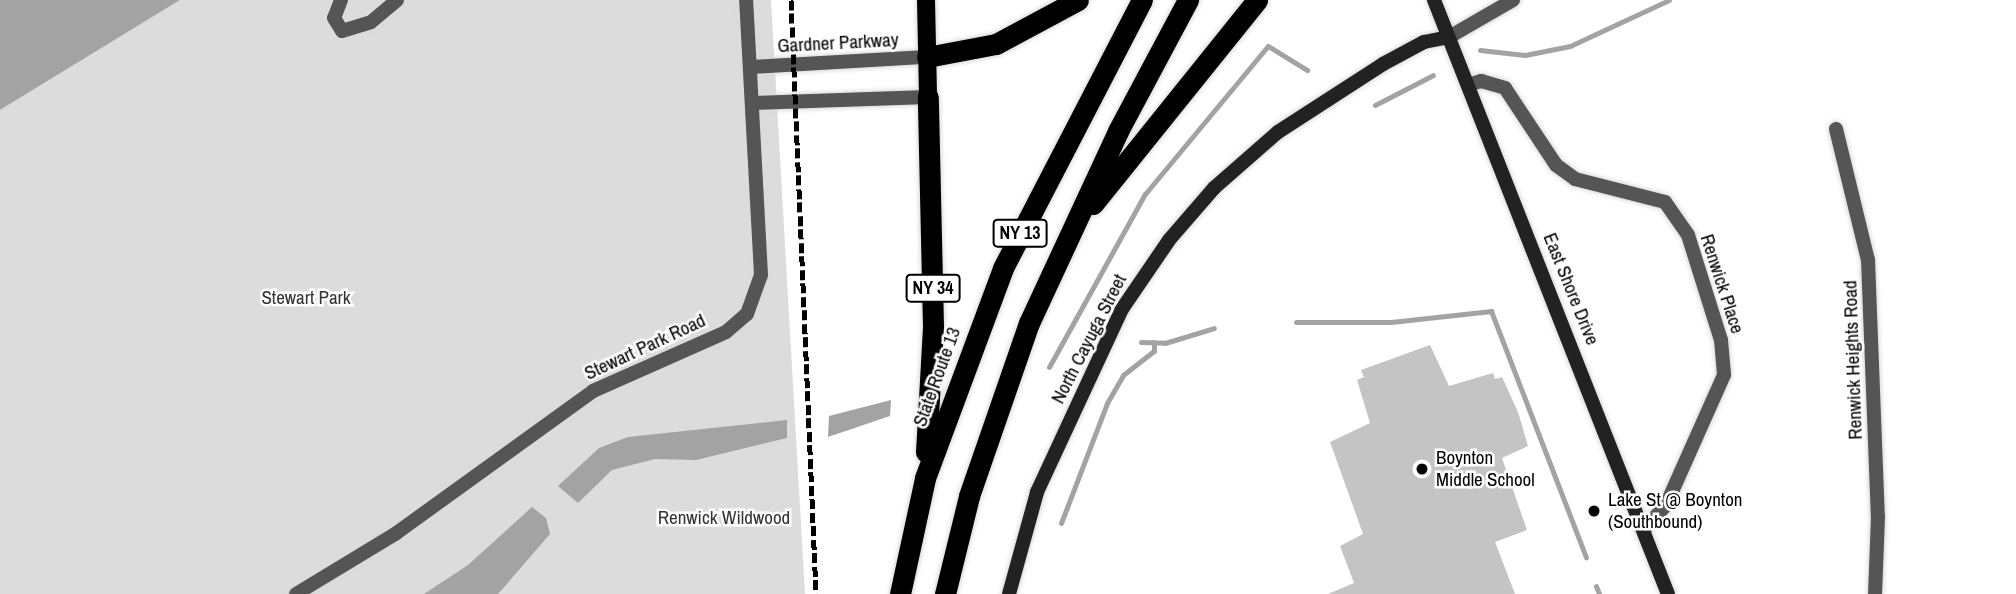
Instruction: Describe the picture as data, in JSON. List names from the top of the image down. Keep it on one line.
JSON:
{"streets":{"highway":["NY 13","NY 34","State Route 13"],"street":["Gardner Parkway","Renwick Place","East Shore Drive","North Cayuga Street","Stewart Park Road","Renwick Heights Road"]},"crossings":[["Gardner Parkway","NY 34"],["Gardner Parkway","Stewart Park Road"],["Renwick Place","East Shore Drive"],["NY 34","State Route 13"],["East Shore Drive","North Cayuga Street"]],"parks":["Stewart Park","Renwick Wildwood"],"places":["Boynton Middle School","Lake St @ Boynton (Southbound)"]}
